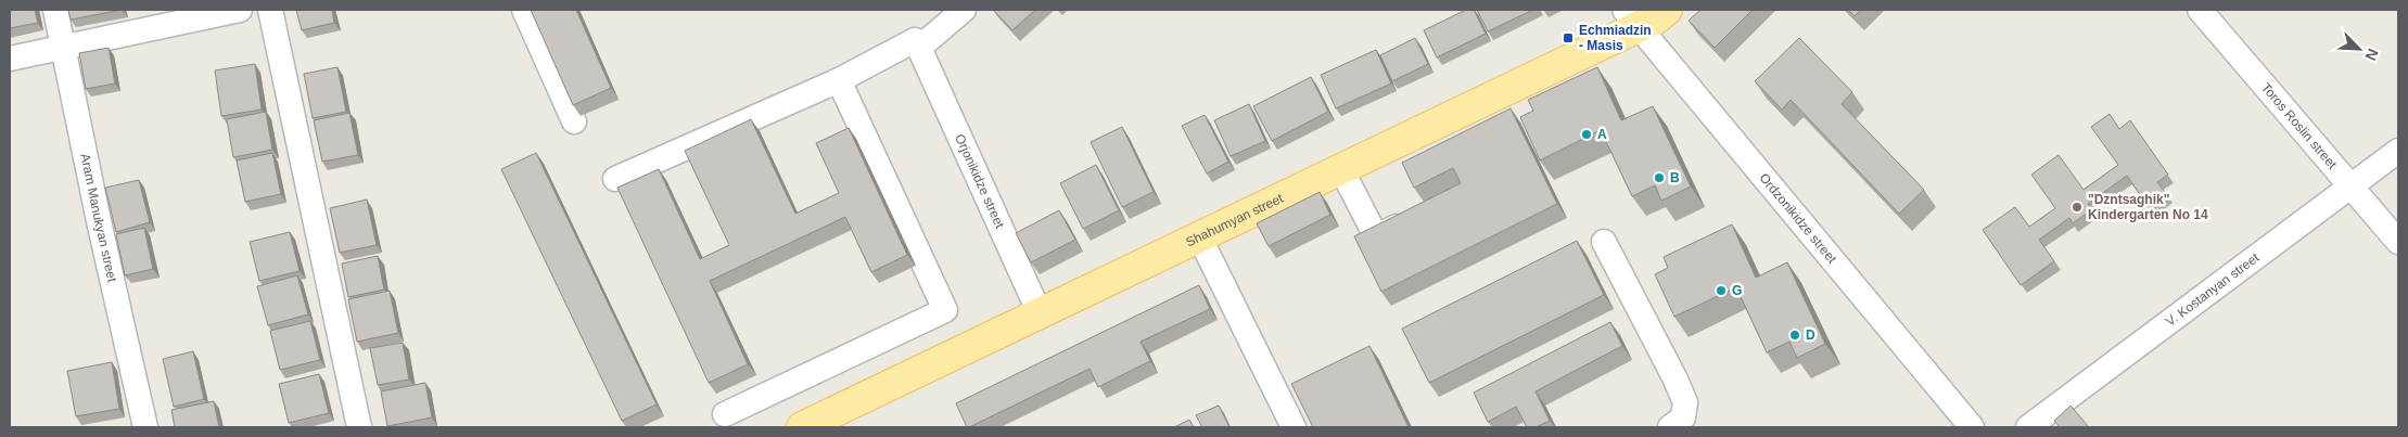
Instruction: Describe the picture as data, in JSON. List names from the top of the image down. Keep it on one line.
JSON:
{"streets":{"main road":["Shahumyan street"],"street":["Toros Roslin street","Orjonikidze street","Ordzonikidze street","Aram Manukyan street","V. Kostanyan street"]},"crossings":[["Toros Roslin street","V. Kostanyan street"],["Orjonikidze street","Shahumyan street"],["Ordzonikidze street","Shahumyan street"]],"places":{"transit":["Echmiadzin - Masis"],"other":["A","B","\"Dzntsaghik\" Kindergarten No 14","G","D"]},"north":"bottom right"}
